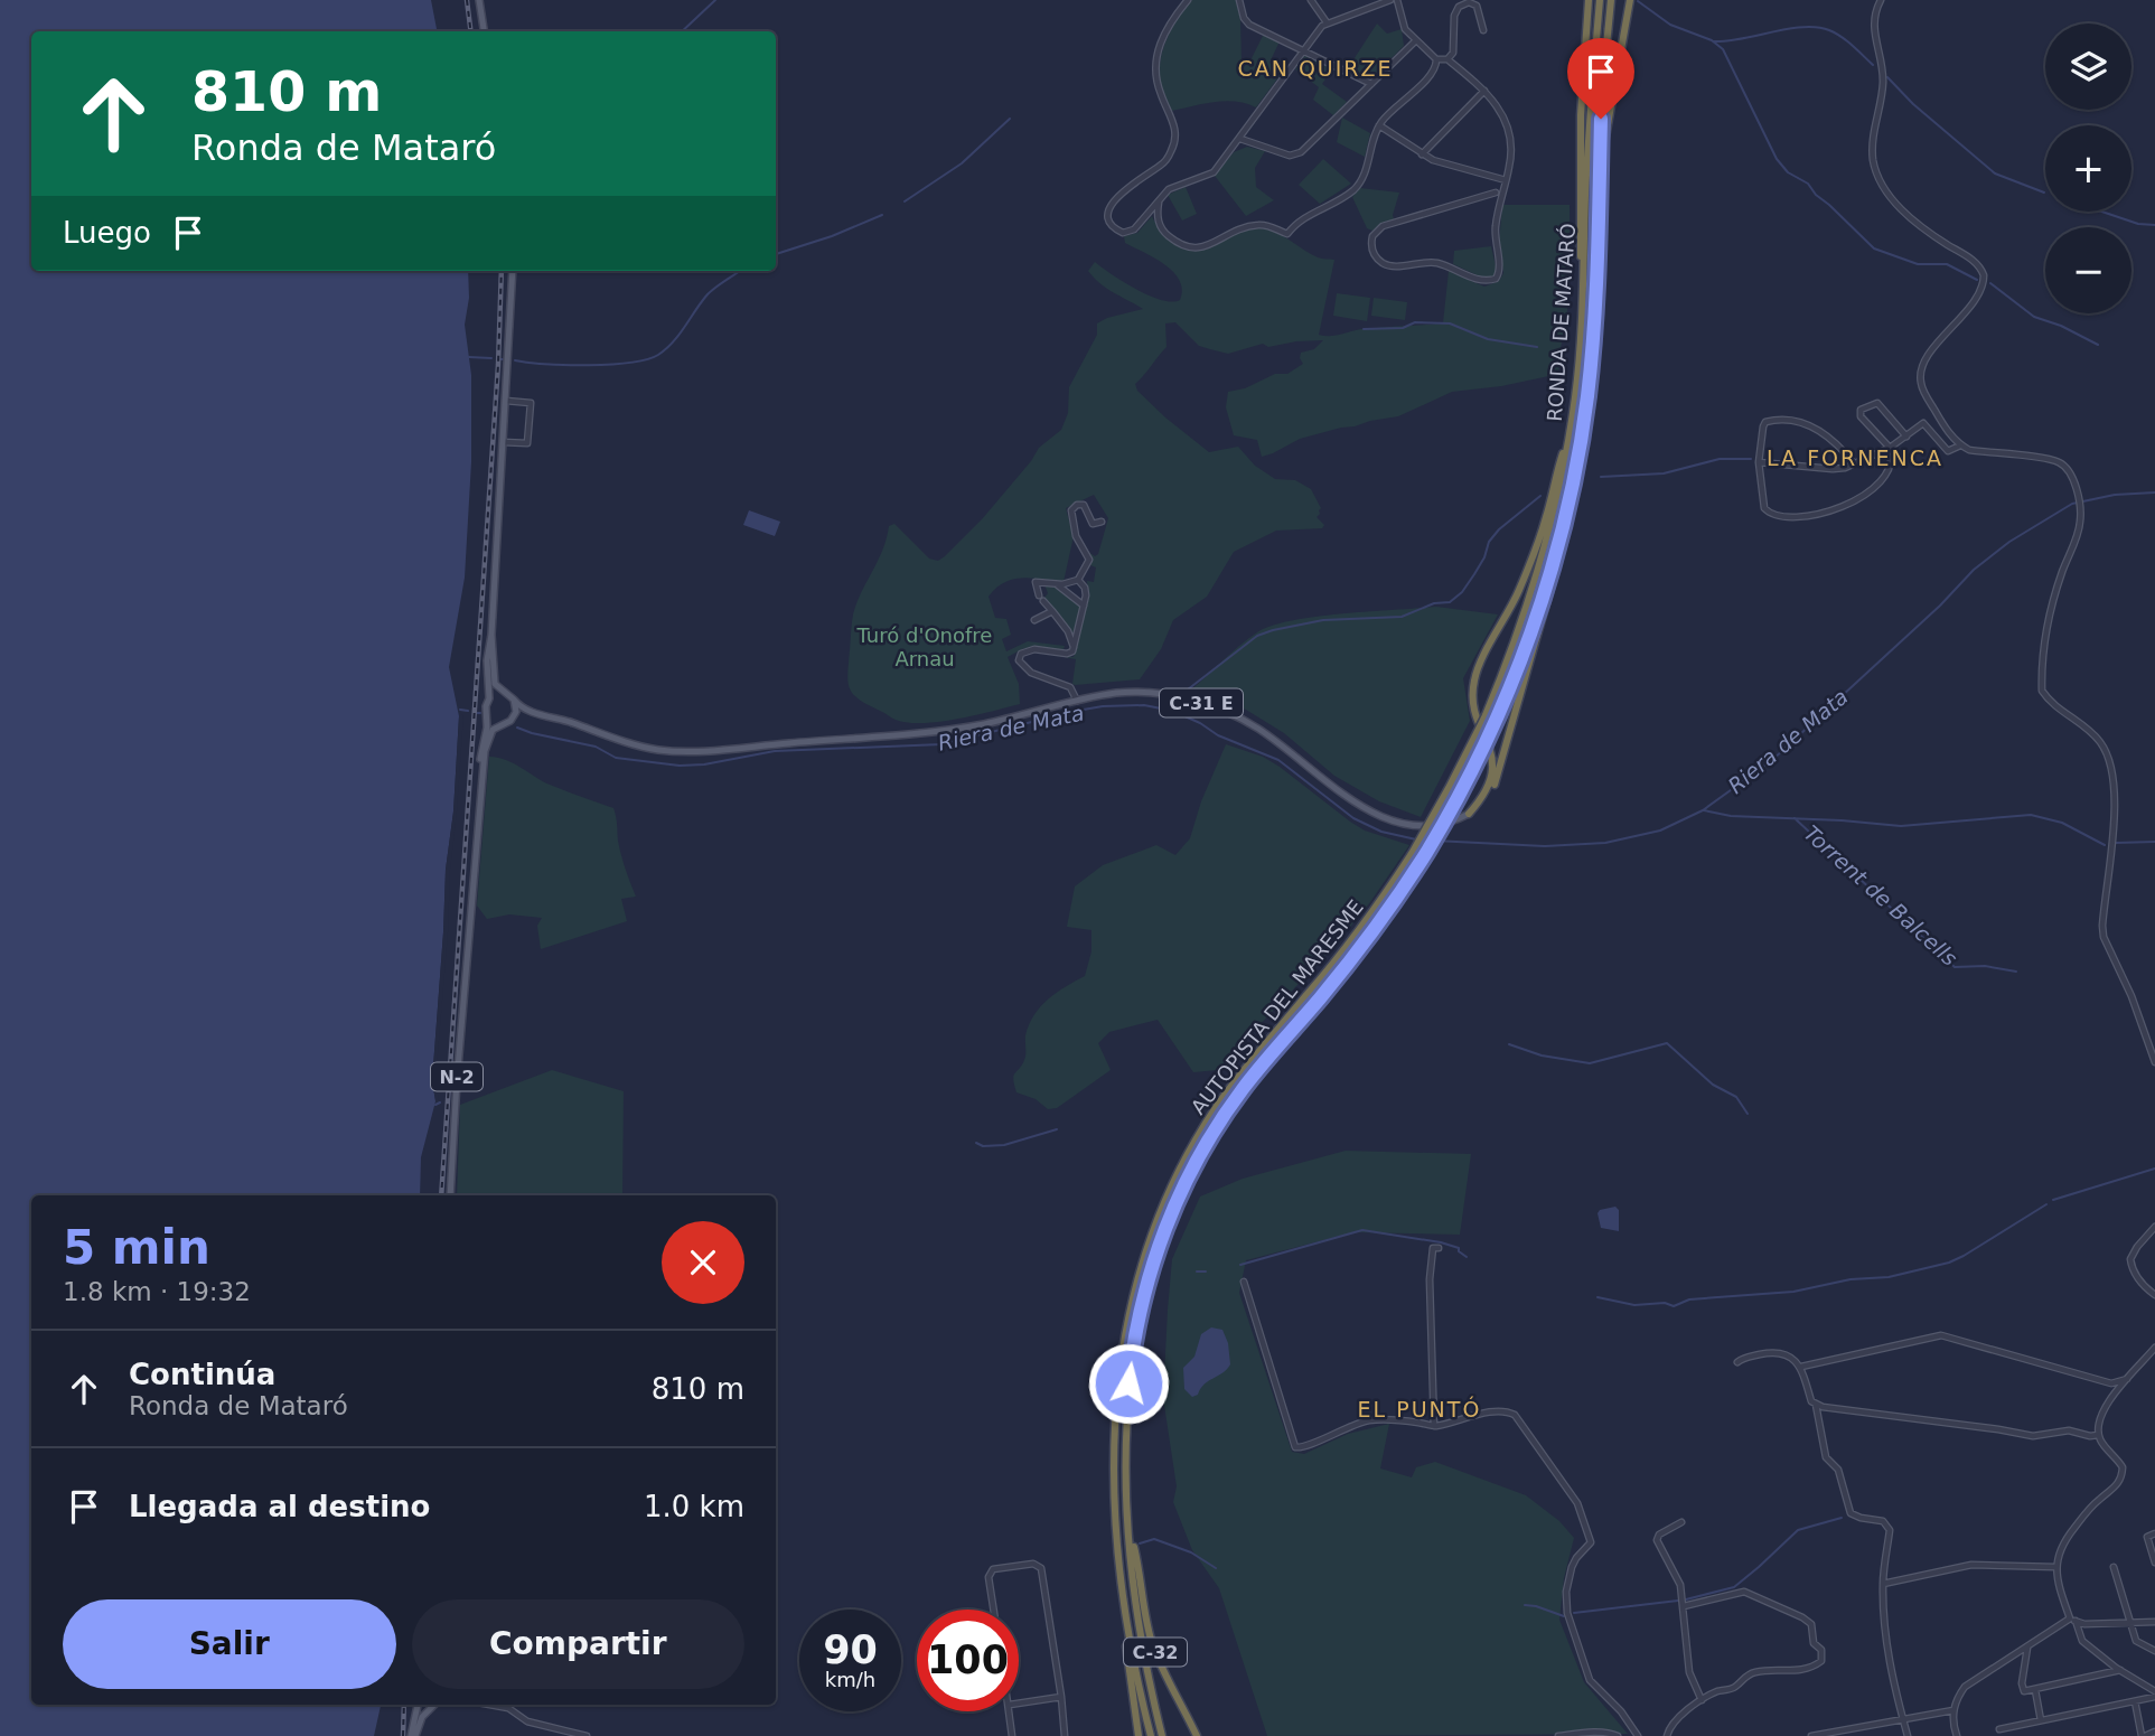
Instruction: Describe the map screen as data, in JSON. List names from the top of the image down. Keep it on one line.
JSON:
{"streets":{"highway":["RONDA DE MATARÓ","AUTOPISTA DEL MARESME","C-32"],"main road":["C-31 E","N-2"]},"crossings":[["RONDA DE MATARÓ","AUTOPISTA DEL MARESME"],["C-31 E","N-2"],["AUTOPISTA DEL MARESME","C-32"]],"districts":["CAN QUIRZE","LA FORNENCA","EL PUNTÓ"],"water":["Riera de Mata","Torrent de Balcells"],"parks":["Turó d'Onofre Arnau"],"page":{"map_buttons":["+","−"],"turn":["810 m","Ronda de Mataró"],"then":"Luego","heading":["5 min","1.8 km · 19:32"],"list":[{"name":"Continúa","note":"Ronda de Mataró","value":"810 m"},{"name":"Llegada al destino","value":"1.0 km"}],"buttons":["Salir","Compartir"],"speed":"90 km/h","limit":"100"}}
